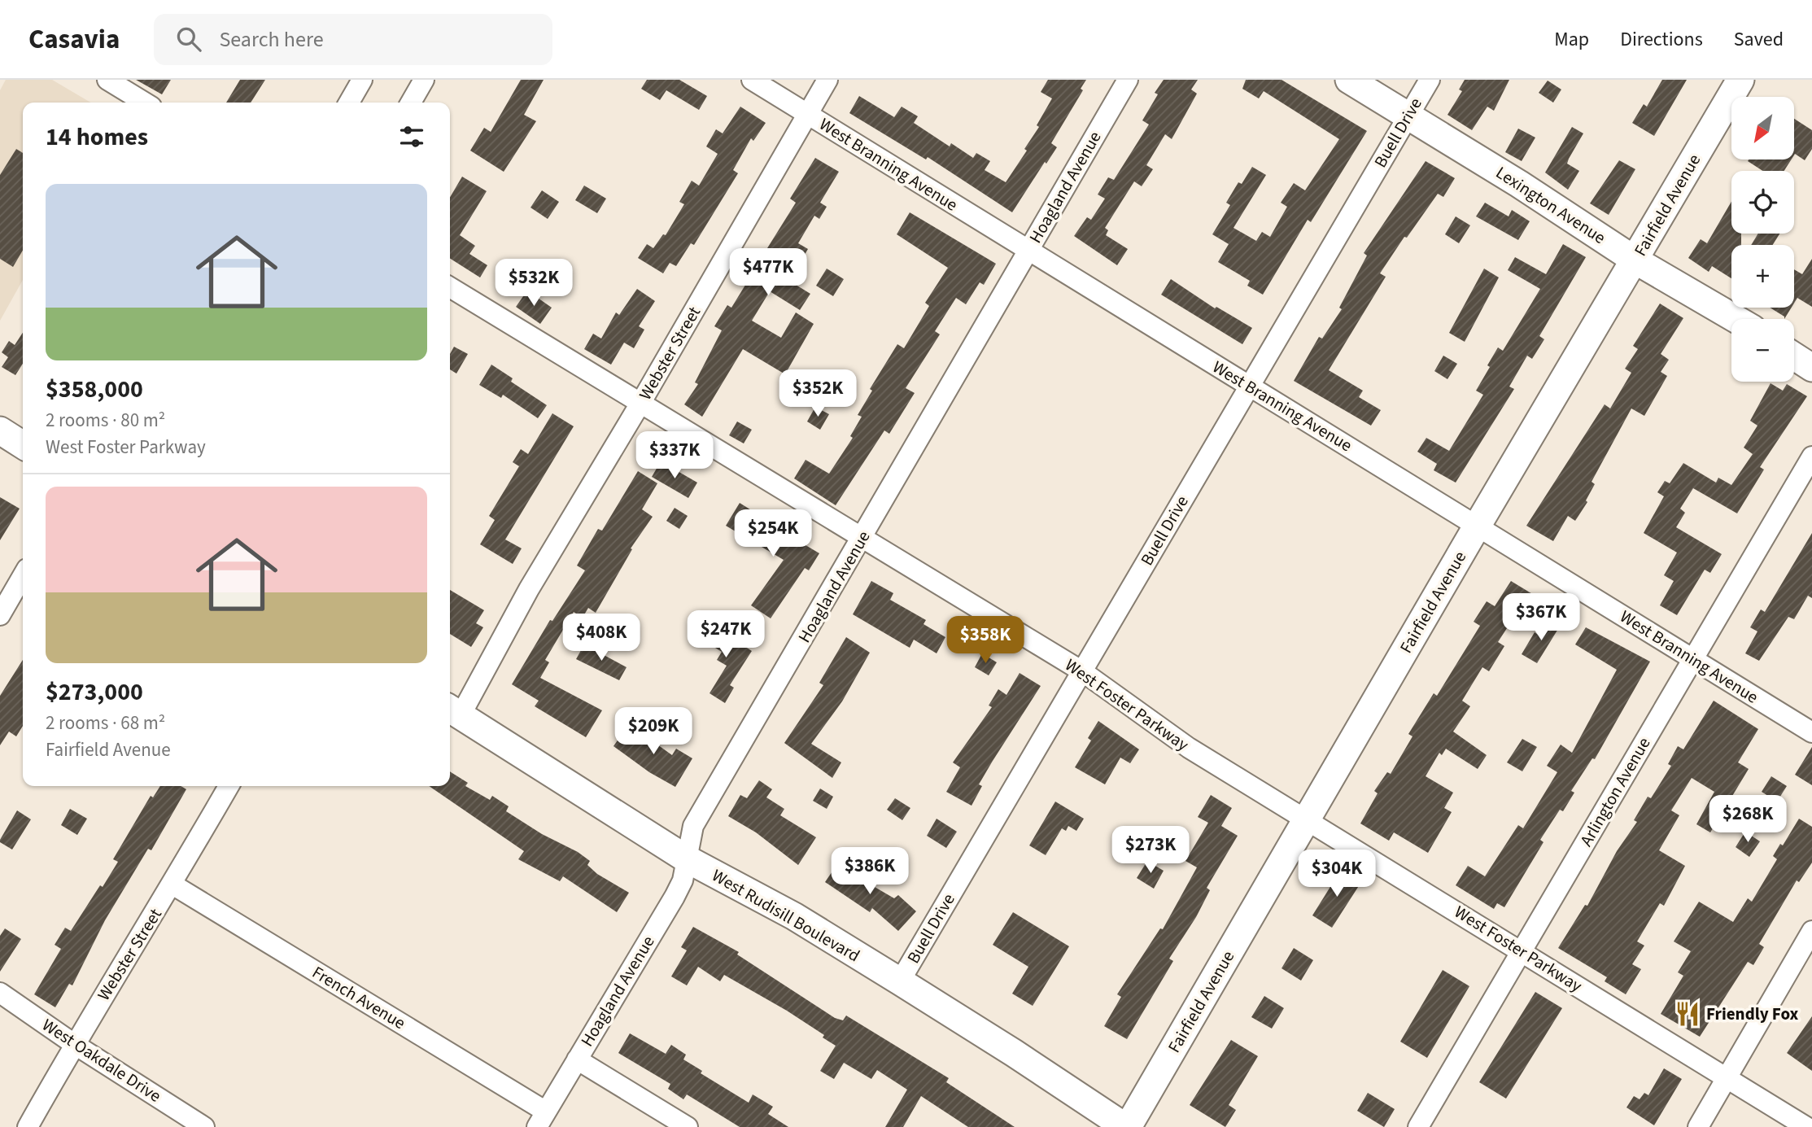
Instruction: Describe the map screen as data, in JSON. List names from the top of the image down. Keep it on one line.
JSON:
{"streets":{"street":["Buell Drive","West Branning Avenue","Hoagland Avenue","Lexington Avenue","Fairfield Avenue","Webster Street","West Foster Parkway","Arlington Avenue","West Rudisill Boulevard","French Avenue","West Oakdale Drive"]},"crossings":[["Buell Drive","West Branning Avenue"],["Buell Drive","Lexington Avenue"],["Buell Drive","West Foster Parkway"],["Buell Drive","West Rudisill Boulevard"],["West Branning Avenue","Hoagland Avenue"],["West Branning Avenue","Fairfield Avenue"],["West Branning Avenue","Webster Street"],["West Branning Avenue","Arlington Avenue"],["Hoagland Avenue","West Foster Parkway"],["Hoagland Avenue","West Rudisill Boulevard"],["Hoagland Avenue","French Avenue"],["Lexington Avenue","Fairfield Avenue"],["Fairfield Avenue","West Foster Parkway"],["Fairfield Avenue","West Rudisill Boulevard"],["Webster Street","West Foster Parkway"],["Webster Street","West Rudisill Boulevard"],["Webster Street","French Avenue"],["Webster Street","West Oakdale Drive"],["West Foster Parkway","Arlington Avenue"]],"places":{"restaurant":["Friendly Fox"]},"north":"bottom left","page":{"header":"Casavia","search":"Search here","nav":["Map","Directions","Saved"],"map_buttons":["+","−"],"heading":"14 homes","list":[{"name":"$358,000","note":"2 rooms · 80 m² · West Foster Parkway"},{"name":"$273,000","note":"2 rooms · 68 m² · Fairfield Avenue"}],"price":["$477K","$532K","$352K","$337K","$254K","$367K","$247K","$408K","$358K","$209K","$268K","$273K","$386K","$304K"]}}
